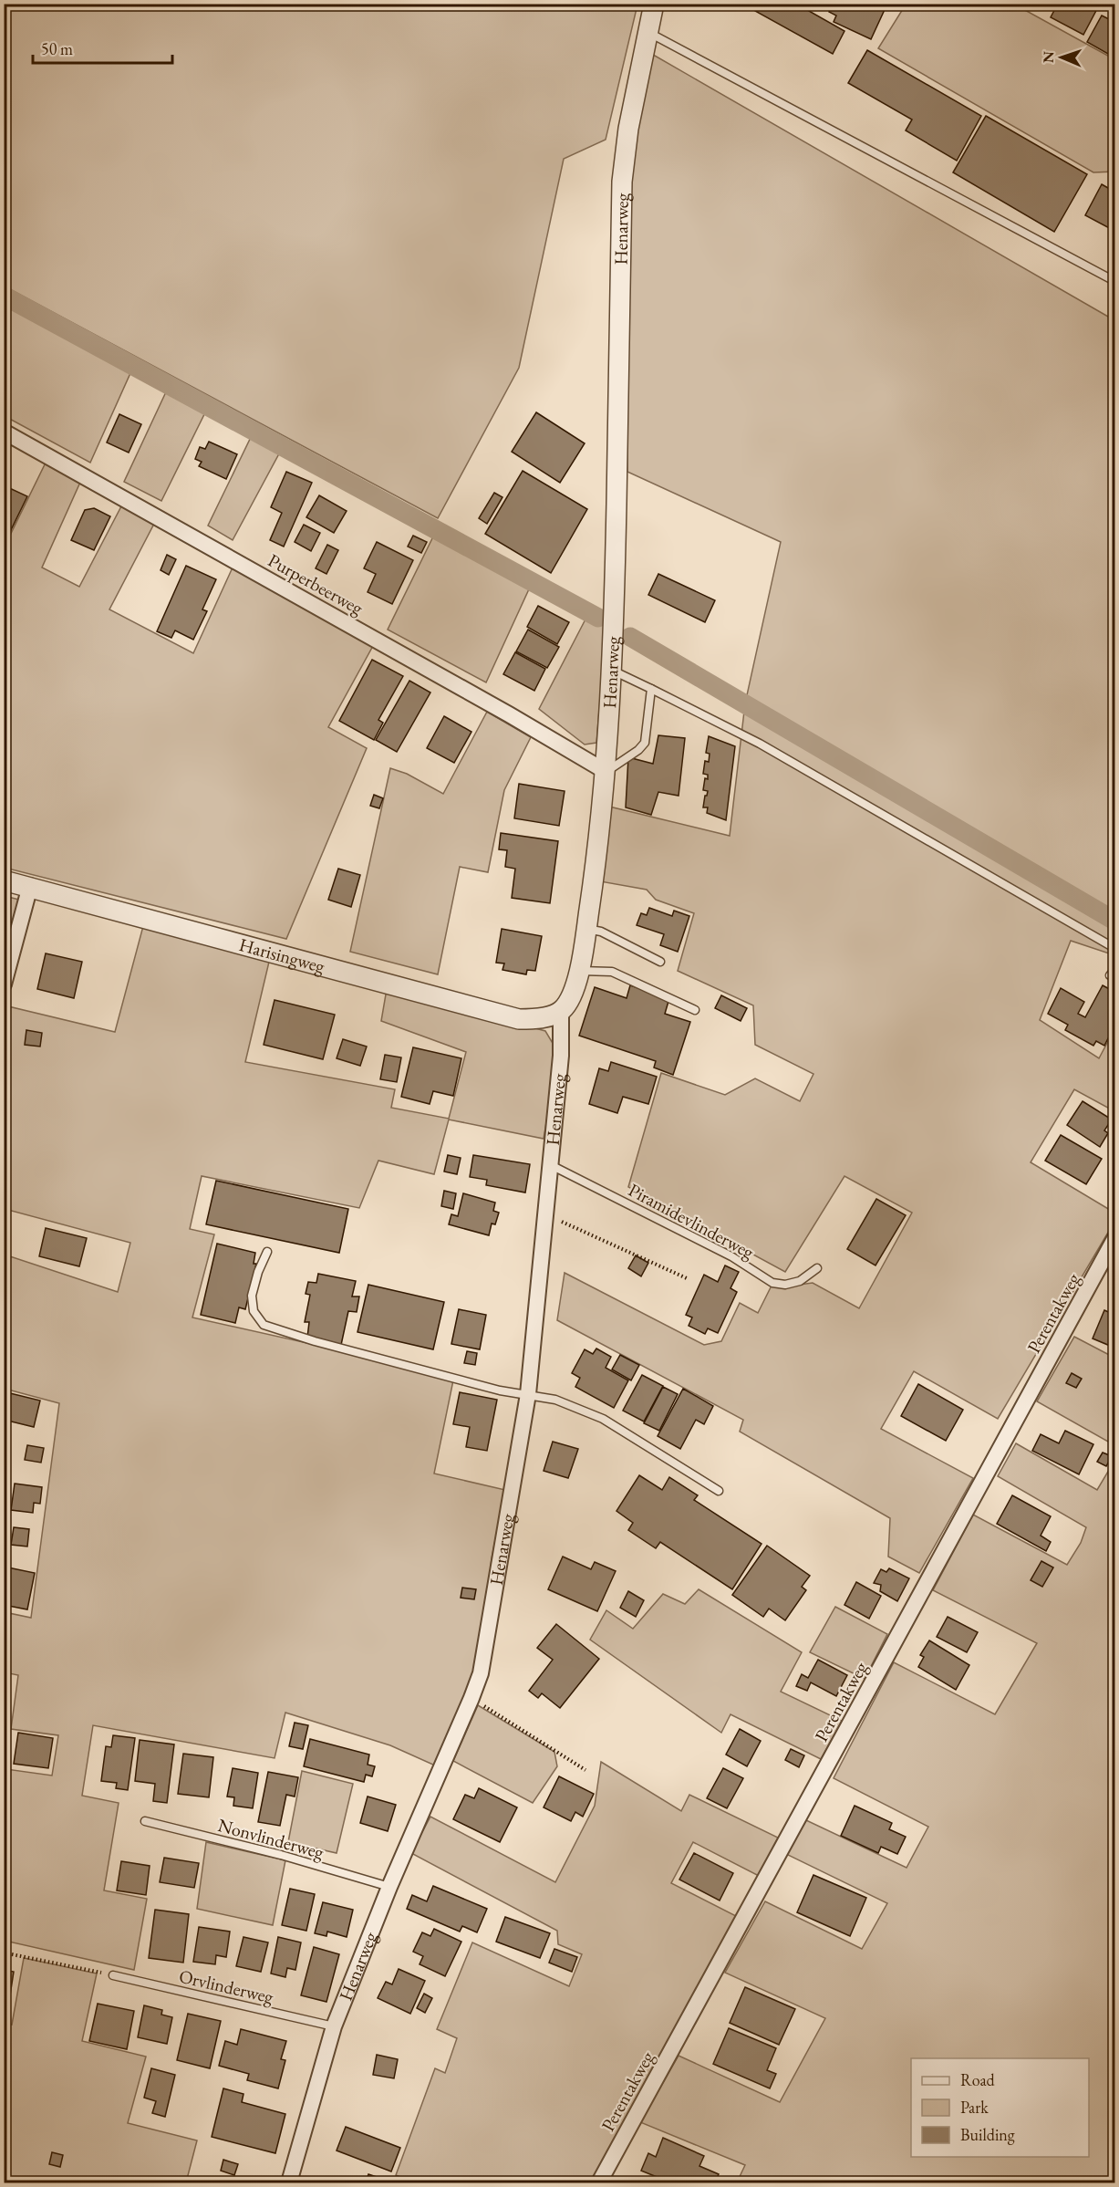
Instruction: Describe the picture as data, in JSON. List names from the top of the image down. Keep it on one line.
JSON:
{"streets":{"street":["Henarweg","Purperbeerweg","Harisingweg","Perentakweg"],"lane":["Piramidevlinderweg","Nonvlinderweg","Orvlinderweg"]},"crossings":[["Henarweg","Purperbeerweg"],["Henarweg","Harisingweg"],["Henarweg","Piramidevlinderweg"],["Henarweg","Nonvlinderweg"],["Henarweg","Orvlinderweg"]],"legend":["Road","Park","Building"],"scale_bar":"50 m","north":"left"}
